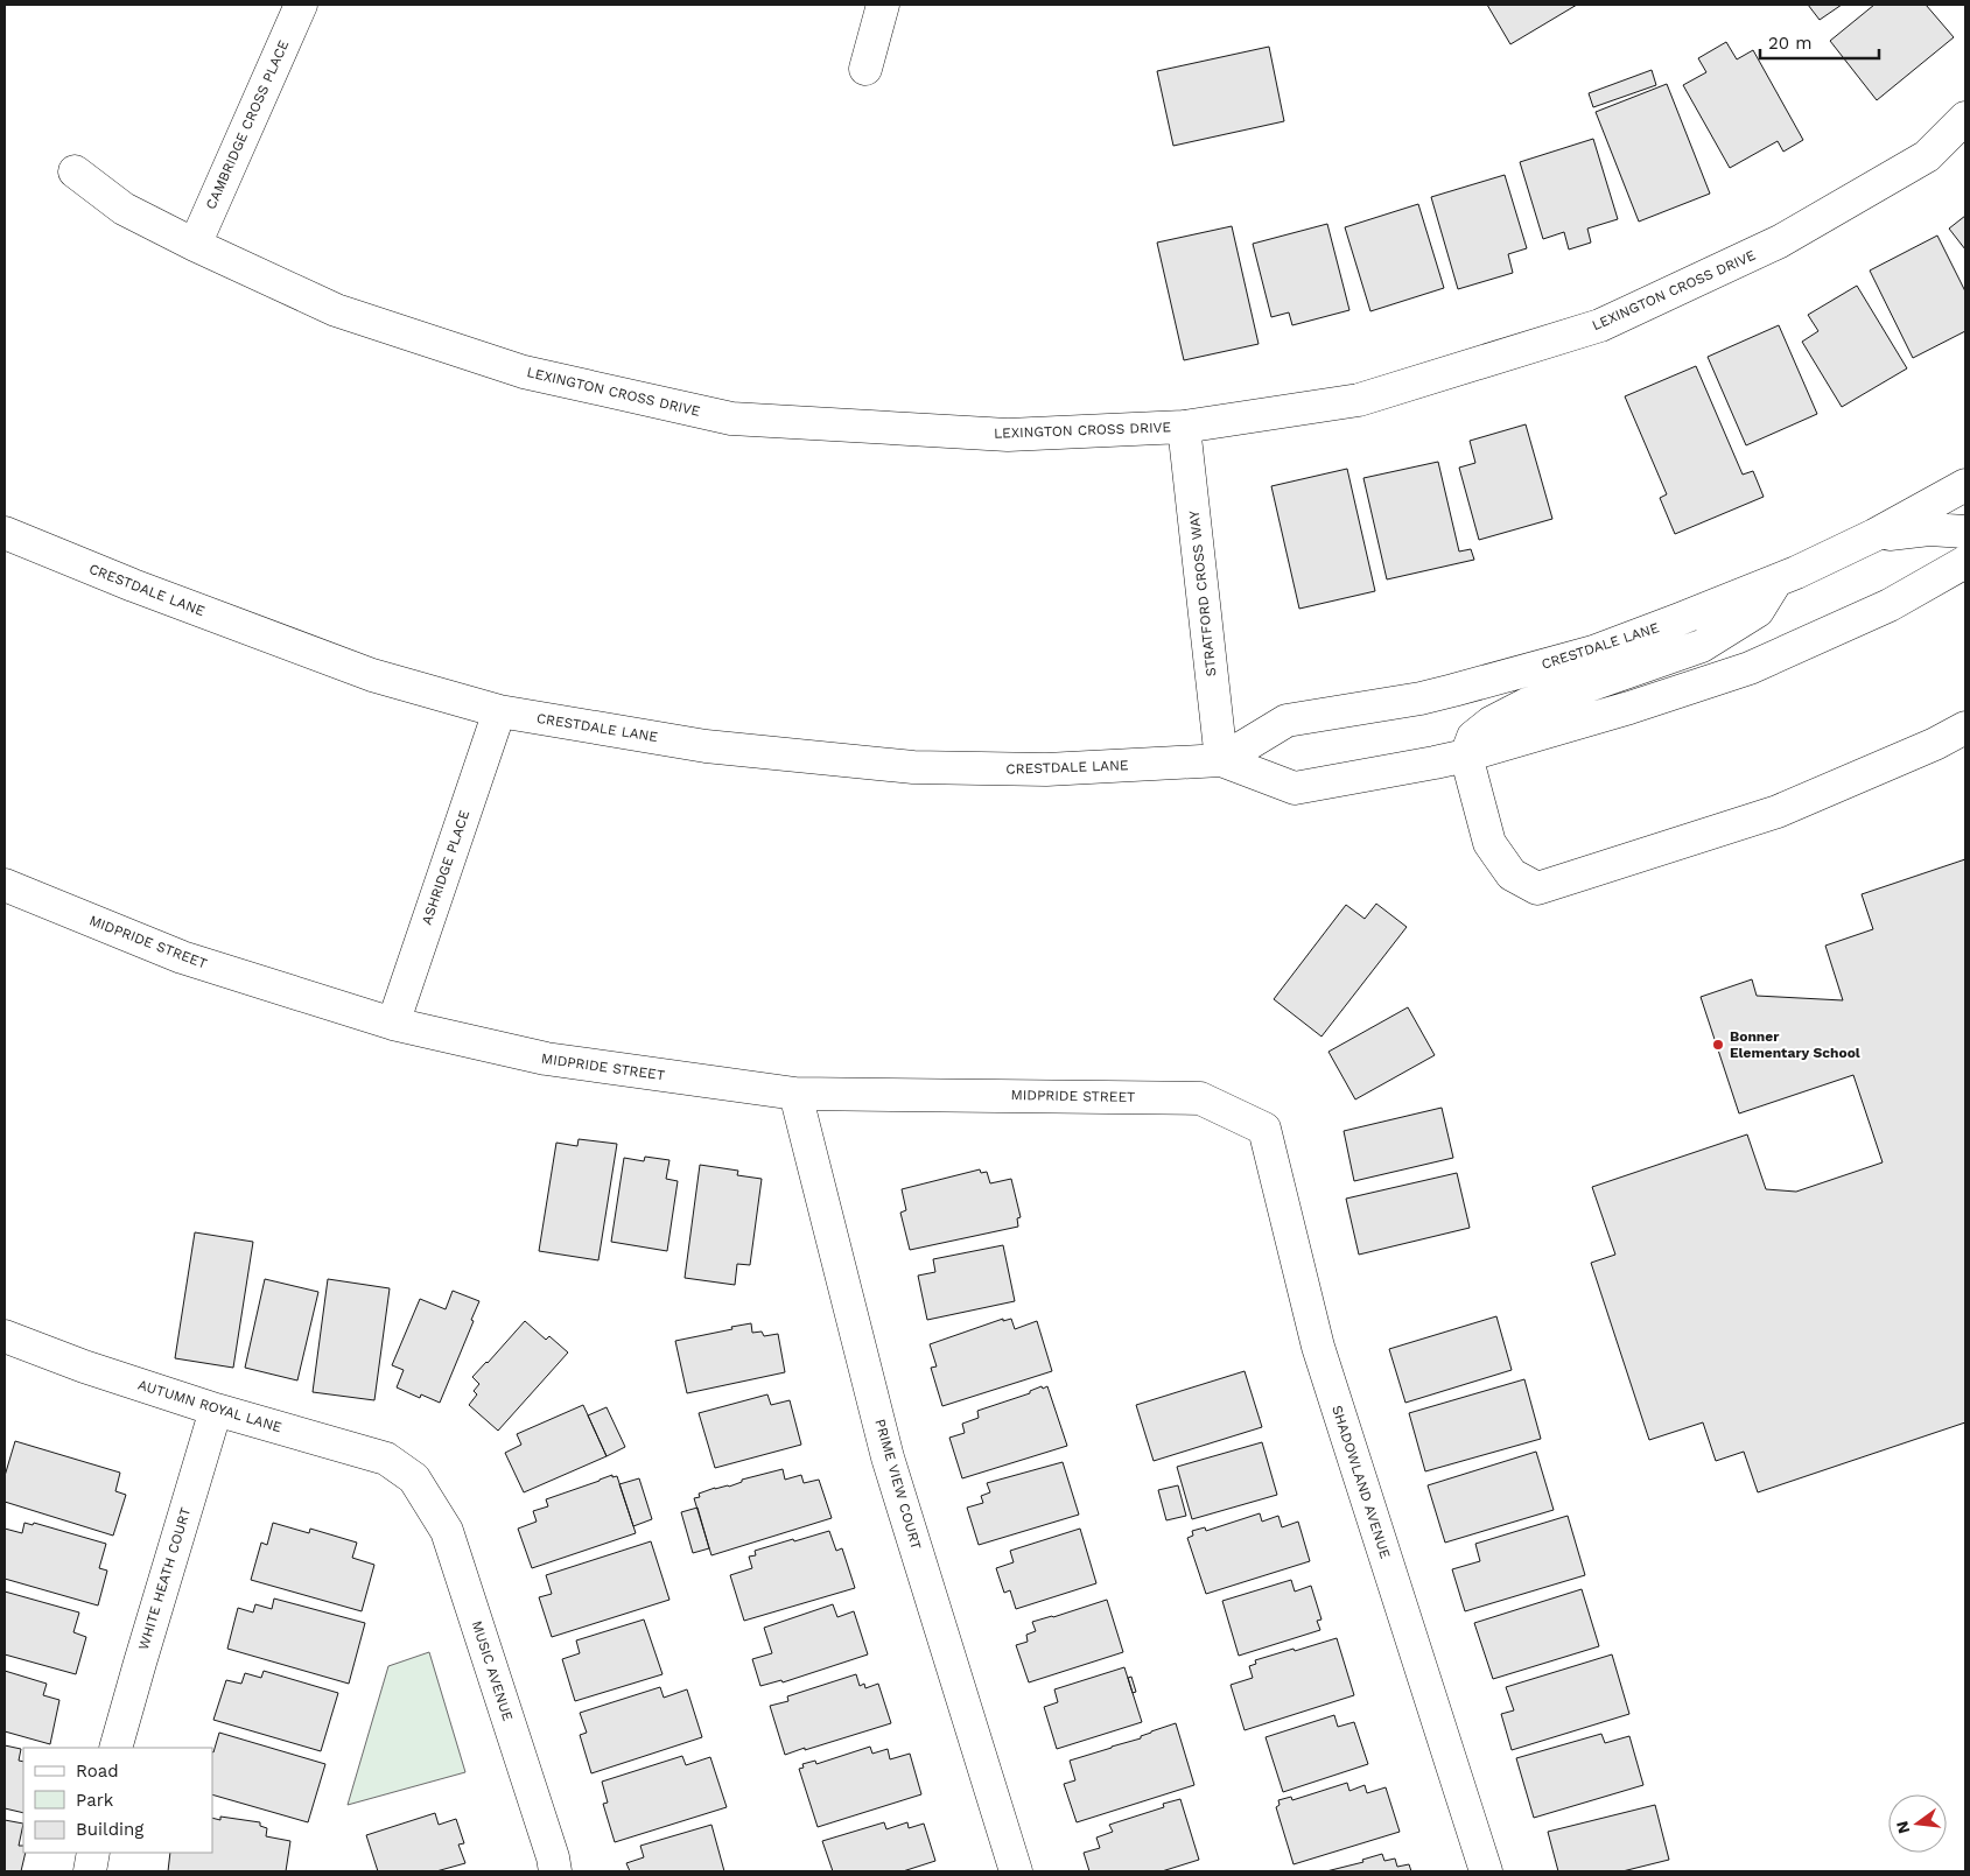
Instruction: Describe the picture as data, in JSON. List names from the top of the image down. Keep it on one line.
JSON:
{"streets":{"street":["CAMBRIDGE CROSS PLACE","LEXINGTON CROSS DRIVE","CRESTDALE LANE","STRATFORD CROSS WAY","ASHRIDGE PLACE","MIDPRIDE STREET","AUTUMN ROYAL LANE","SHADOWLAND AVENUE","PRIME VIEW COURT","WHITE HEATH COURT","MUSIC AVENUE"]},"crossings":[["CAMBRIDGE CROSS PLACE","LEXINGTON CROSS DRIVE"],["LEXINGTON CROSS DRIVE","STRATFORD CROSS WAY"],["CRESTDALE LANE","STRATFORD CROSS WAY"],["CRESTDALE LANE","ASHRIDGE PLACE"],["ASHRIDGE PLACE","MIDPRIDE STREET"],["MIDPRIDE STREET","SHADOWLAND AVENUE"],["MIDPRIDE STREET","PRIME VIEW COURT"],["AUTUMN ROYAL LANE","WHITE HEATH COURT"],["AUTUMN ROYAL LANE","MUSIC AVENUE"]],"places":["Bonner Elementary School"],"legend":["Road","Park","Building"],"scale_bar":"20 m","north":"left"}
